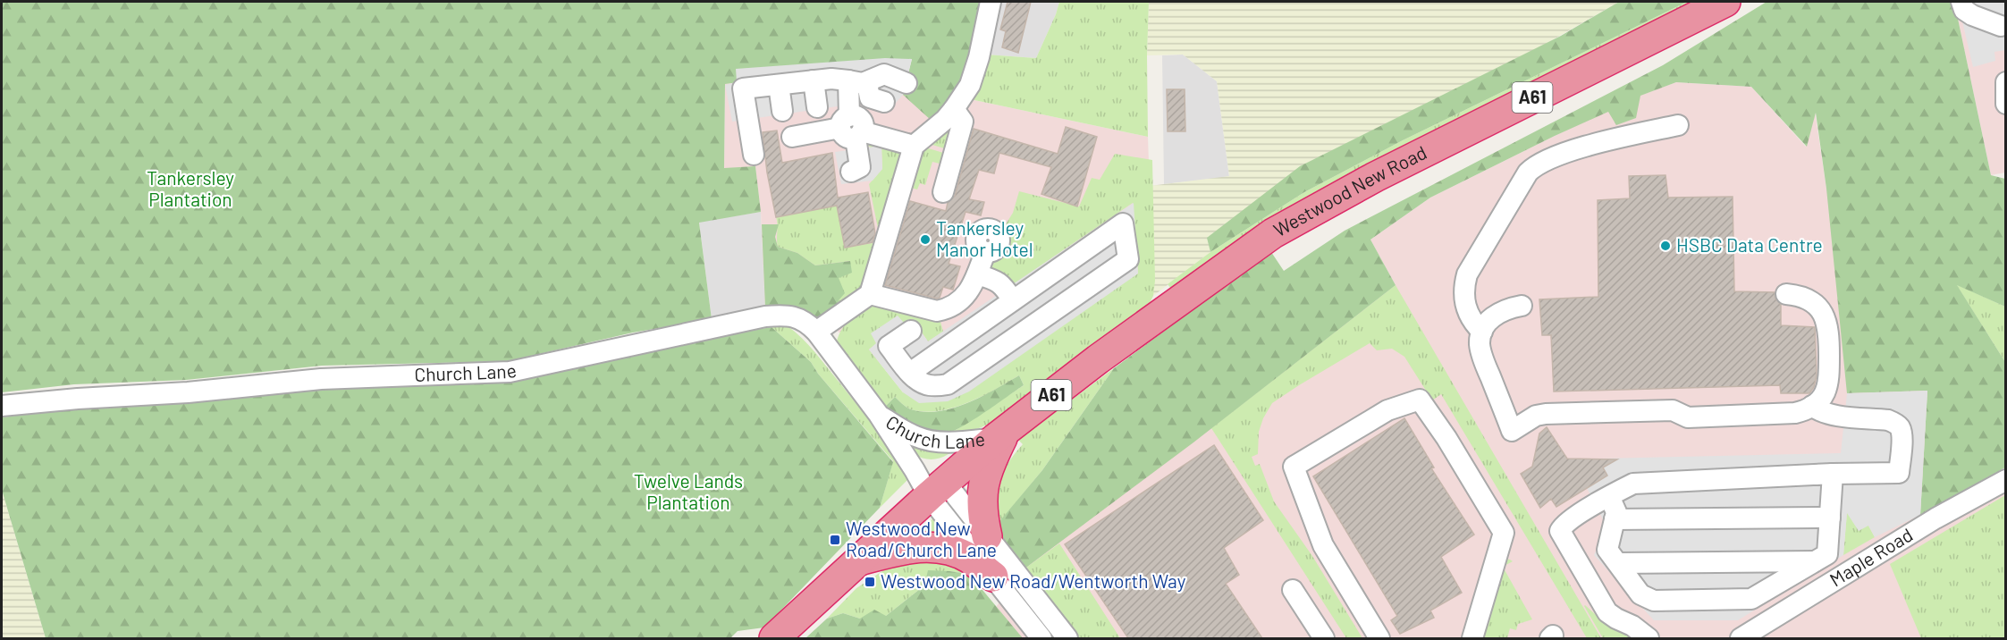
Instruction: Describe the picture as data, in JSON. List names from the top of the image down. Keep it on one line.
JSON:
{"streets":{"highway":["A61","Westwood New Road"],"street":["Church Lane","Maple Road"]},"crossings":[["Westwood New Road","Church Lane"]],"parks":["Tankersley Plantation","Twelve Lands Plantation"],"places":{"other":["Tankersley Manor Hotel","HSBC Data Centre"],"transit":["Westwood New Road/Church Lane","Westwood New Road/Wentworth Way"]}}
